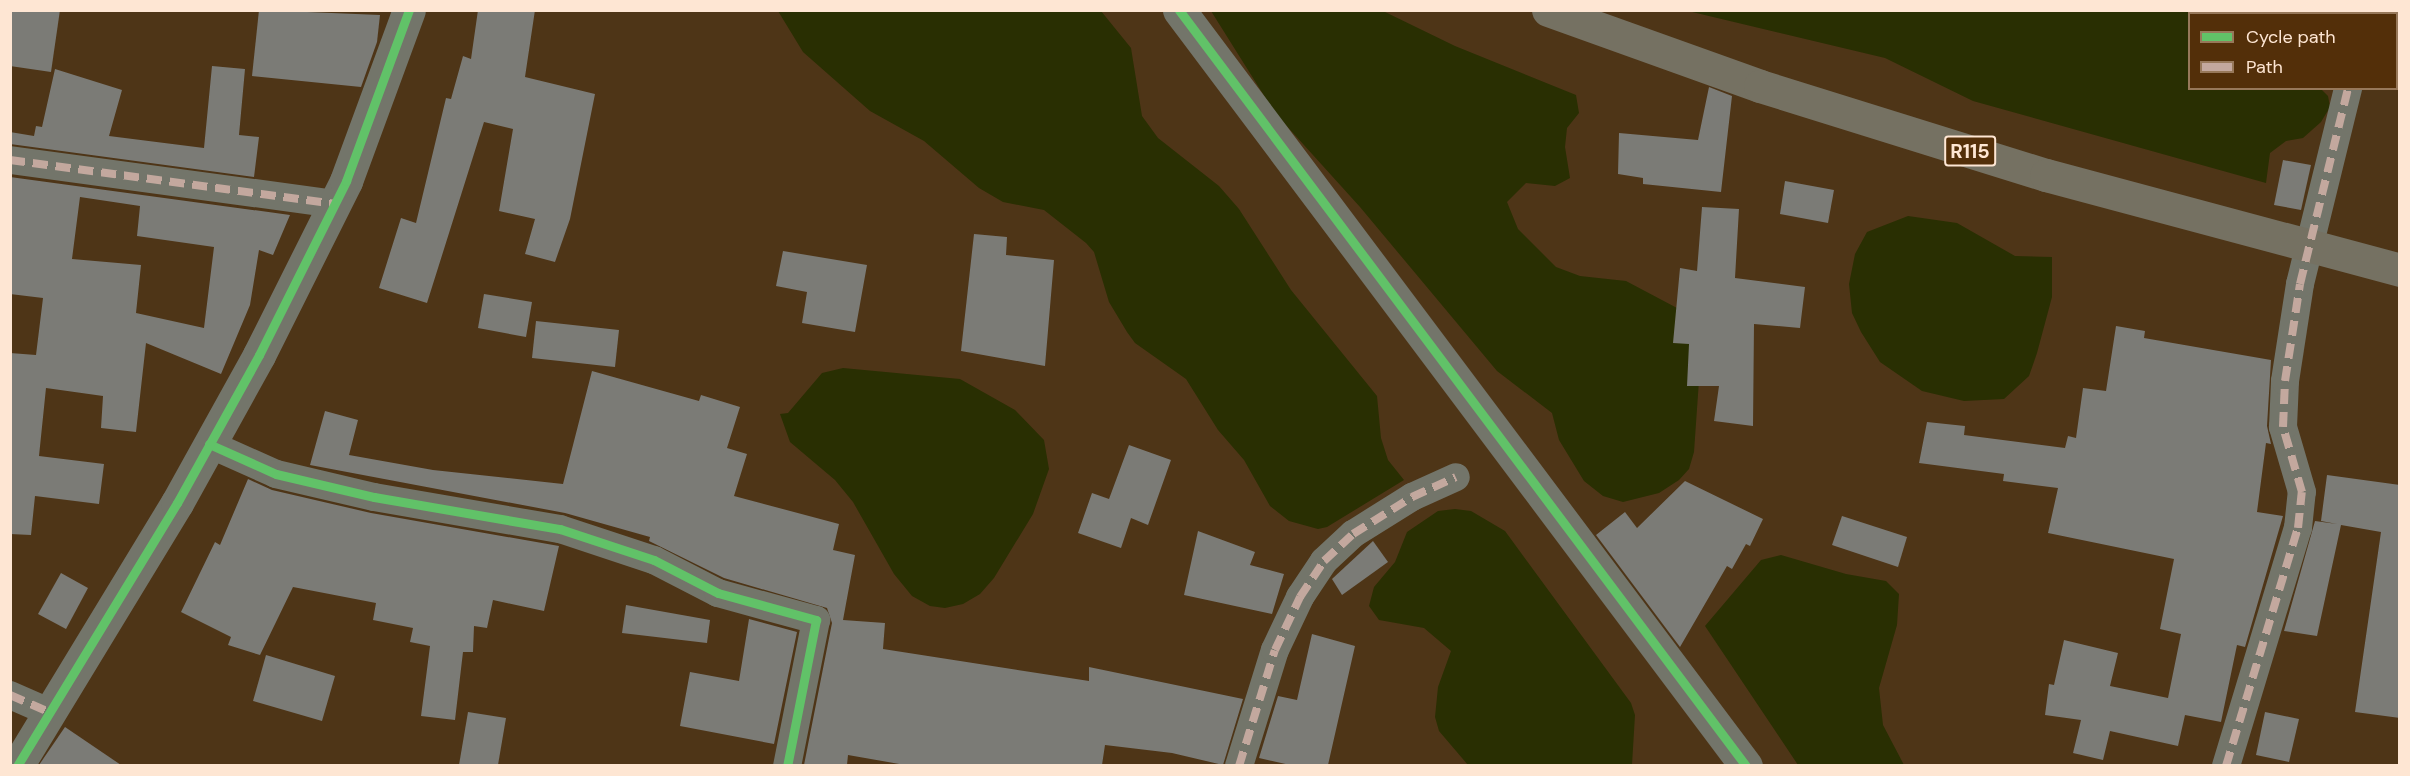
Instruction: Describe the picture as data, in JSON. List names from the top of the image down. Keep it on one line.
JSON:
{"streets":{"main road":["R115"]},"legend":["Cycle path","Path"]}
